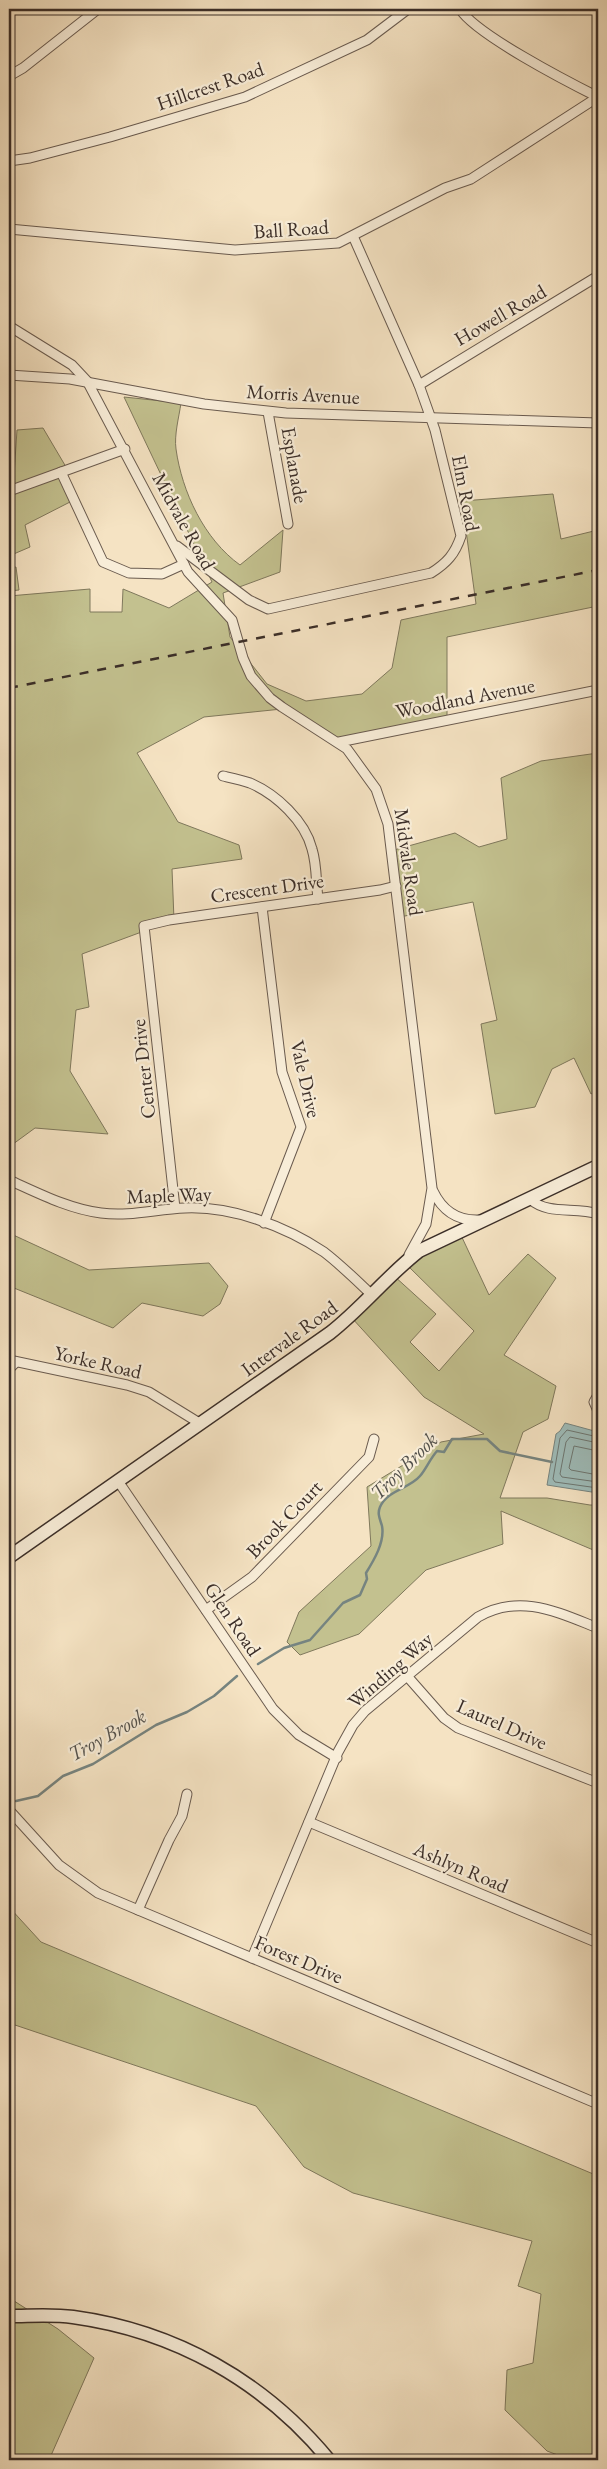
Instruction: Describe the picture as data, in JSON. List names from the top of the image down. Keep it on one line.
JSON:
{"streets":{"street":["Hillcrest Road","Ball Road","Howell Road","Morris Avenue","Esplanade","Elm Road","Midvale Road","Woodland Avenue","Crescent Drive","Center Drive","Vale Drive","Maple Way","Intervale Road","Yorke Road","Brook Court","Glen Road","Winding Way","Laurel Drive","Ashlyn Road","Forest Drive"]},"crossings":[["Ball Road","Elm Road"],["Howell Road","Elm Road"],["Morris Avenue","Esplanade"],["Morris Avenue","Elm Road"],["Morris Avenue","Midvale Road"],["Elm Road","Midvale Road"],["Midvale Road","Woodland Avenue"],["Midvale Road","Crescent Drive"],["Midvale Road","Intervale Road"],["Crescent Drive","Center Drive"],["Crescent Drive","Vale Drive"],["Center Drive","Maple Way"],["Vale Drive","Maple Way"],["Maple Way","Intervale Road"],["Intervale Road","Yorke Road"],["Intervale Road","Glen Road"],["Brook Court","Glen Road"],["Glen Road","Winding Way"],["Winding Way","Laurel Drive"],["Winding Way","Ashlyn Road"],["Winding Way","Forest Drive"]],"water":["Troy Brook"]}
